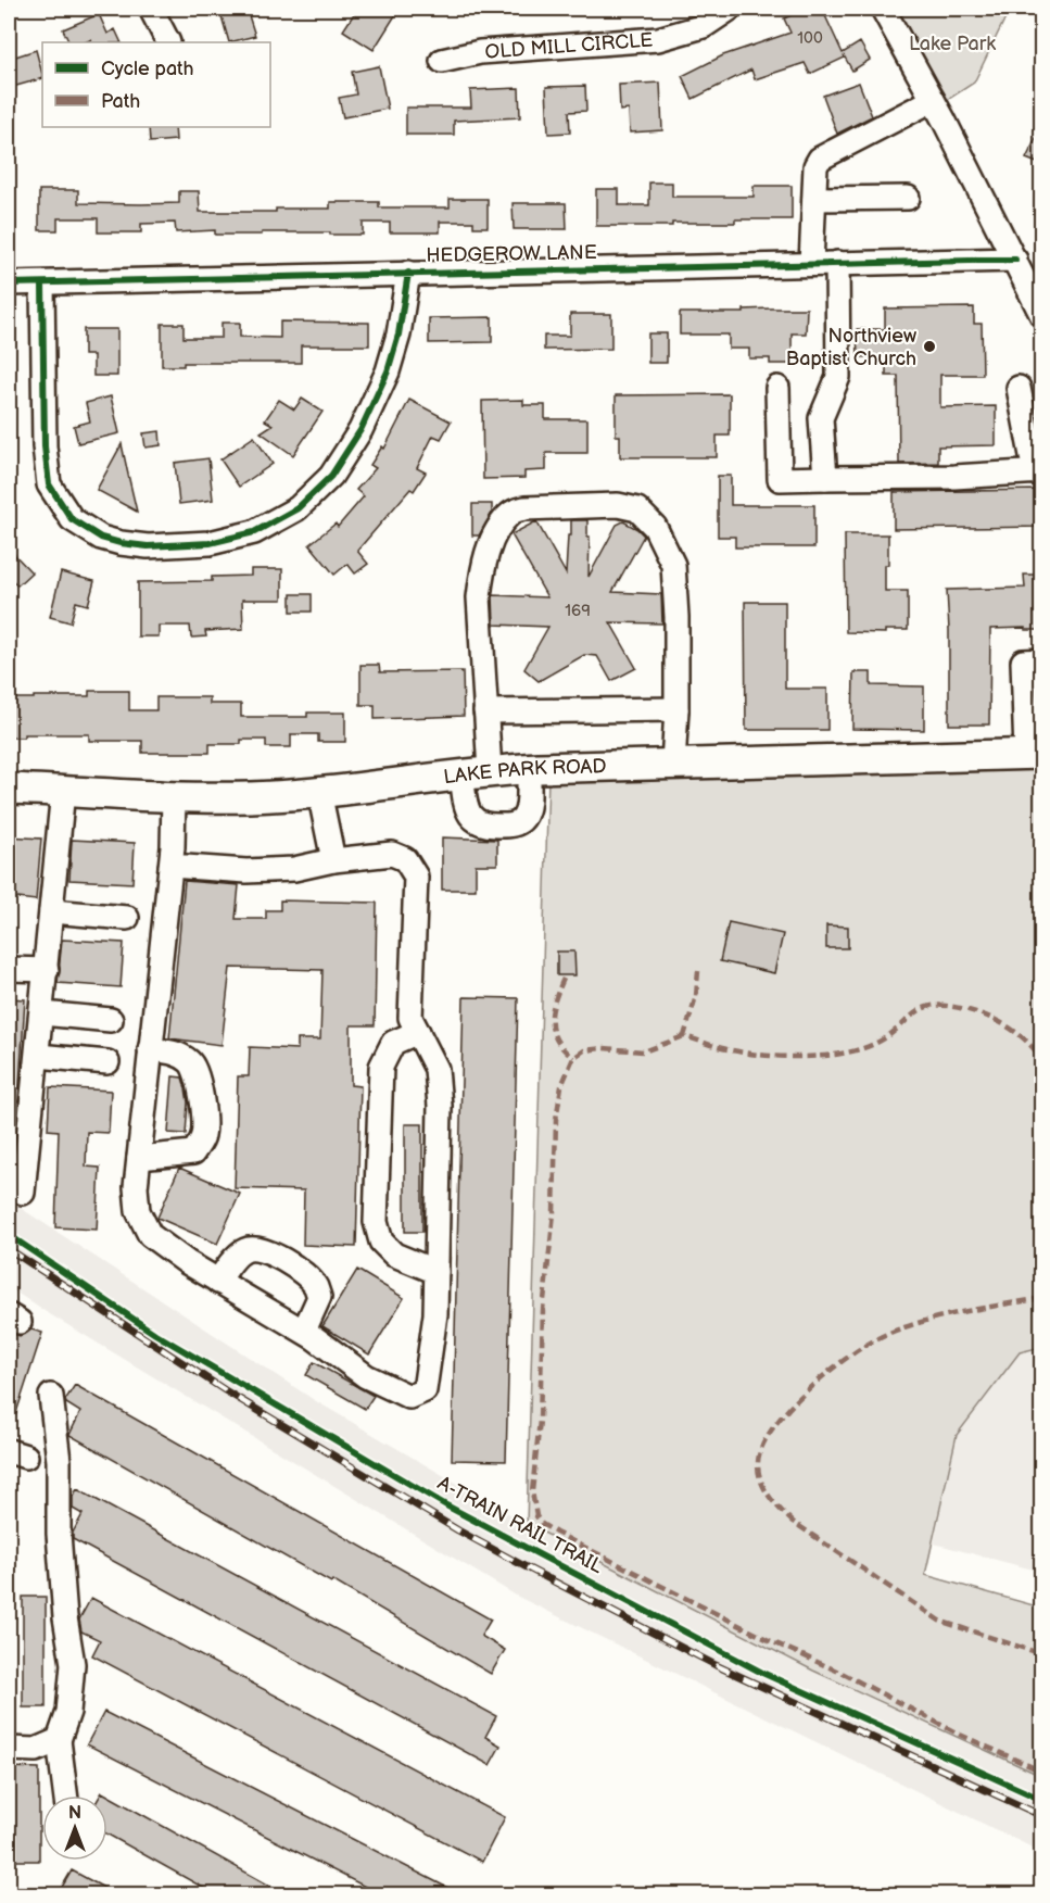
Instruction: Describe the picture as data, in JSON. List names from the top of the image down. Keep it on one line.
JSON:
{"streets":{"main road":["LAKE PARK ROAD"],"street":["OLD MILL CIRCLE","HEDGEROW LANE"],"cycle path":["A-TRAIN RAIL TRAIL"]},"parks":["Lake Park"],"places":["Northview Baptist Church"],"house_numbers":["100","169"],"legend":["Cycle path","Path"],"north":"top"}
